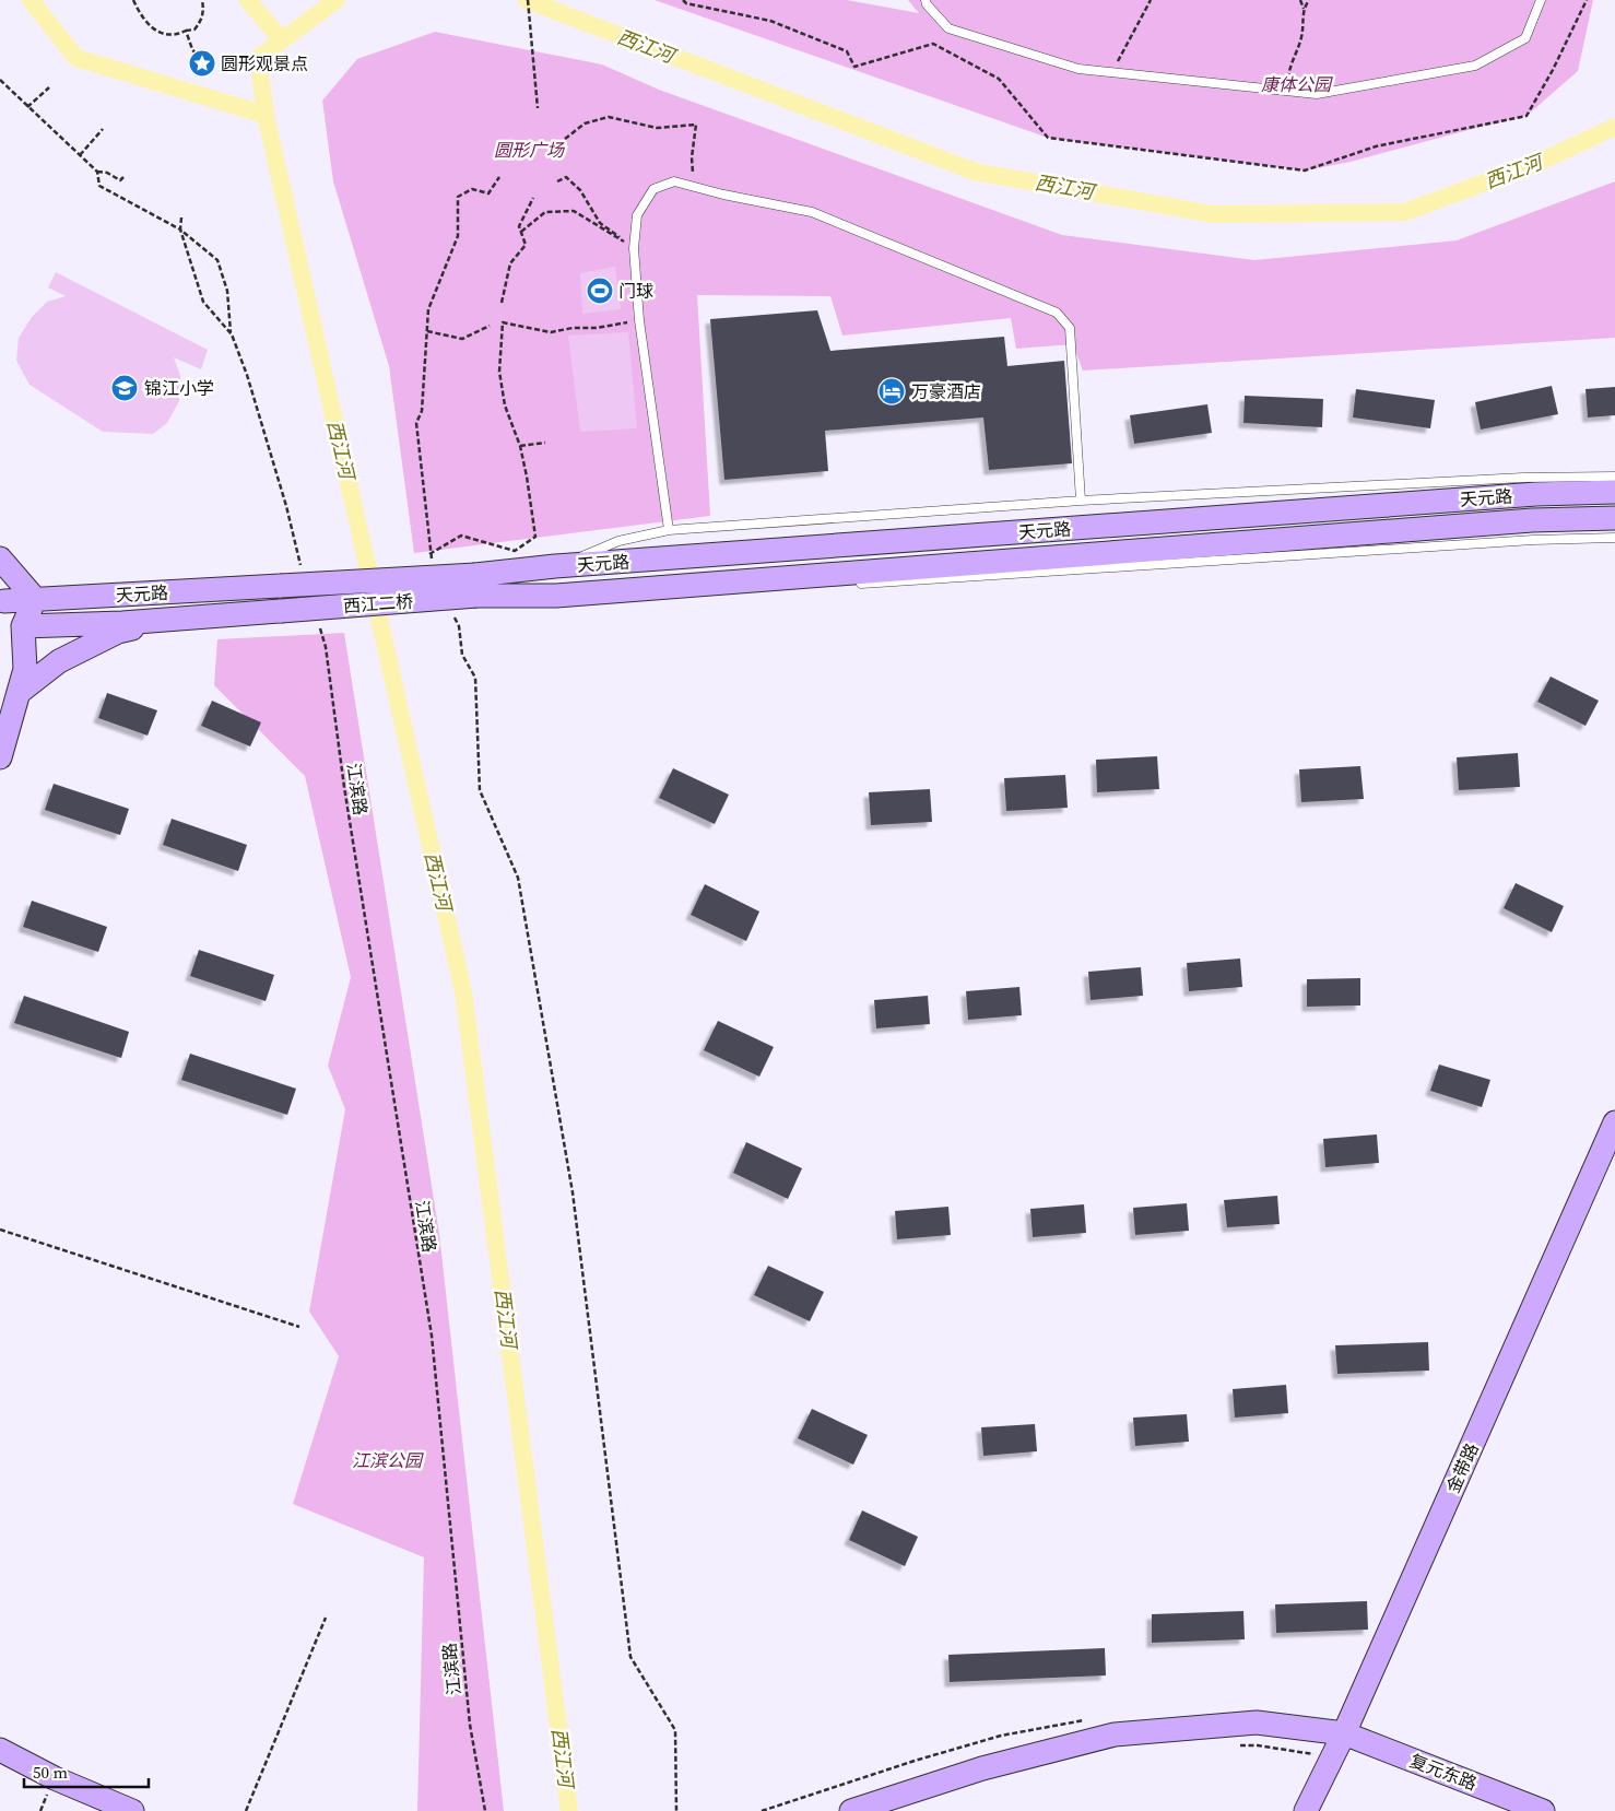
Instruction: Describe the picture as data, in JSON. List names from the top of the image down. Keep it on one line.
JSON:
{"streets":{"main road":["天元路","西江二桥","金带路","复元东路"],"path":["江滨路"]},"crossings":[["天元路","西江二桥"],["金带路","复元东路"]],"water":["西江河"],"parks":["康体公园","圆形广场","江滨公园"],"places":{"place":["圆形观景点"],"sports":["门球"],"school or university":["锦江小学"],"hotel":["万豪酒店"]},"scale_bar":"50 m"}
